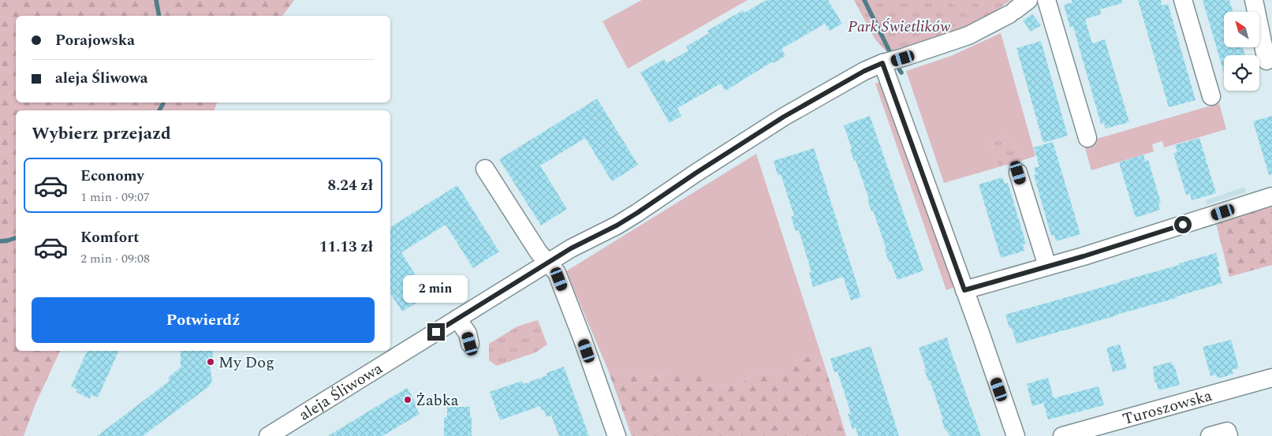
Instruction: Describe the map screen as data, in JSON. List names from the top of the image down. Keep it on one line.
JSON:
{"streets":{"street":["aleja Śliwowa","Turoszowska"]},"parks":["Park Świetlików"],"places":["My Dog","Żabka"],"north":"top left","page":{"banner":["Porajowska","aleja Śliwowa"],"heading":"Wybierz przejazd","list":[{"name":"Economy","note":"1 min · 09:07","value":"8.24 zł"},{"name":"Komfort","note":"2 min · 09:08","value":"11.13 zł"}],"bubble":"2 min","buttons":"Potwierdź"}}
